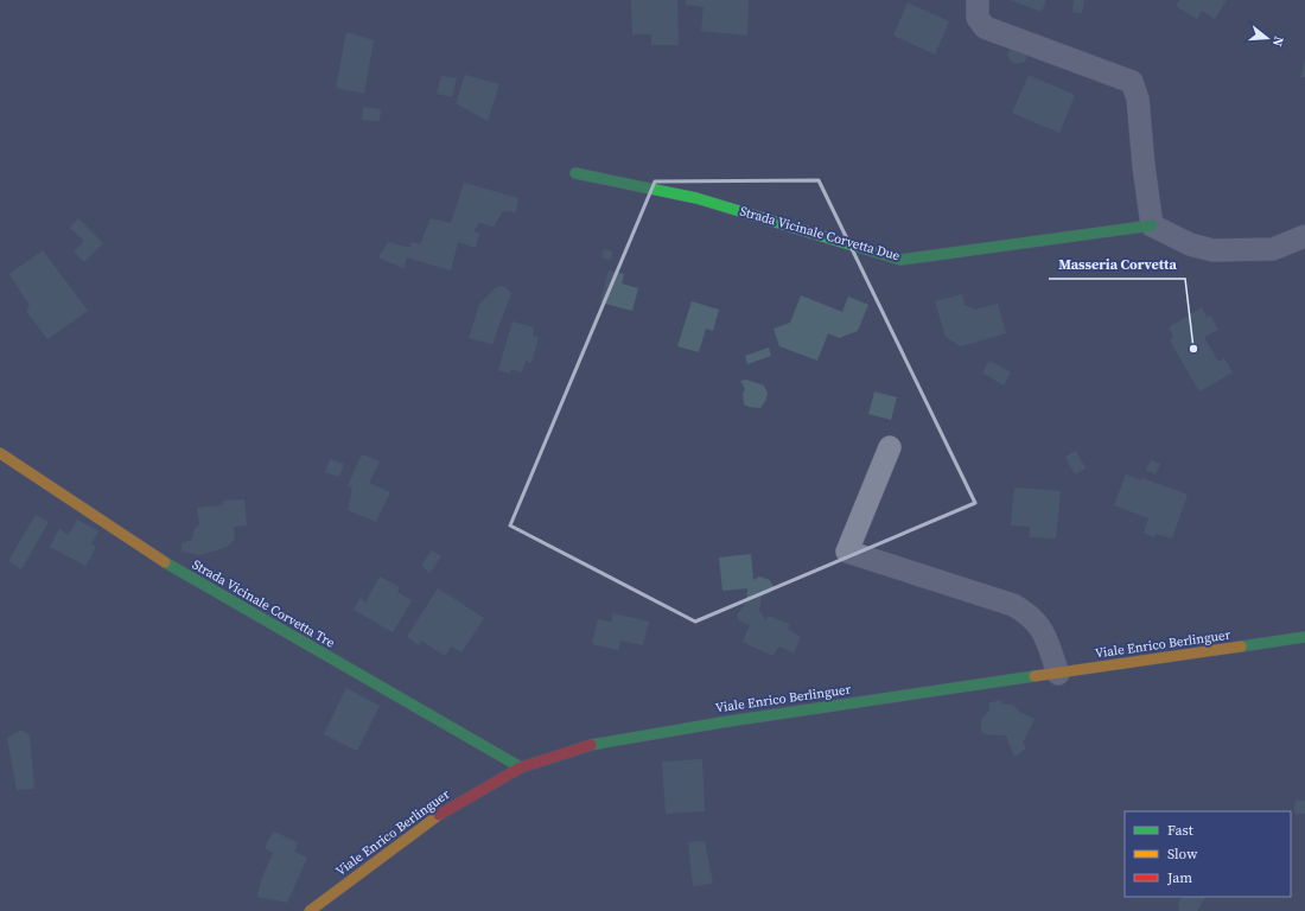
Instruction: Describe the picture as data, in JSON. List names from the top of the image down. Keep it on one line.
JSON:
{"streets":{"street":["Strada Vicinale Corvetta Due","Strada Vicinale Corvetta Tre","Viale Enrico Berlinguer"]},"crossings":[["Strada Vicinale Corvetta Tre","Viale Enrico Berlinguer"]],"places":["Masseria Corvetta"],"legend":["Fast","Slow","Jam"],"north":"right"}
